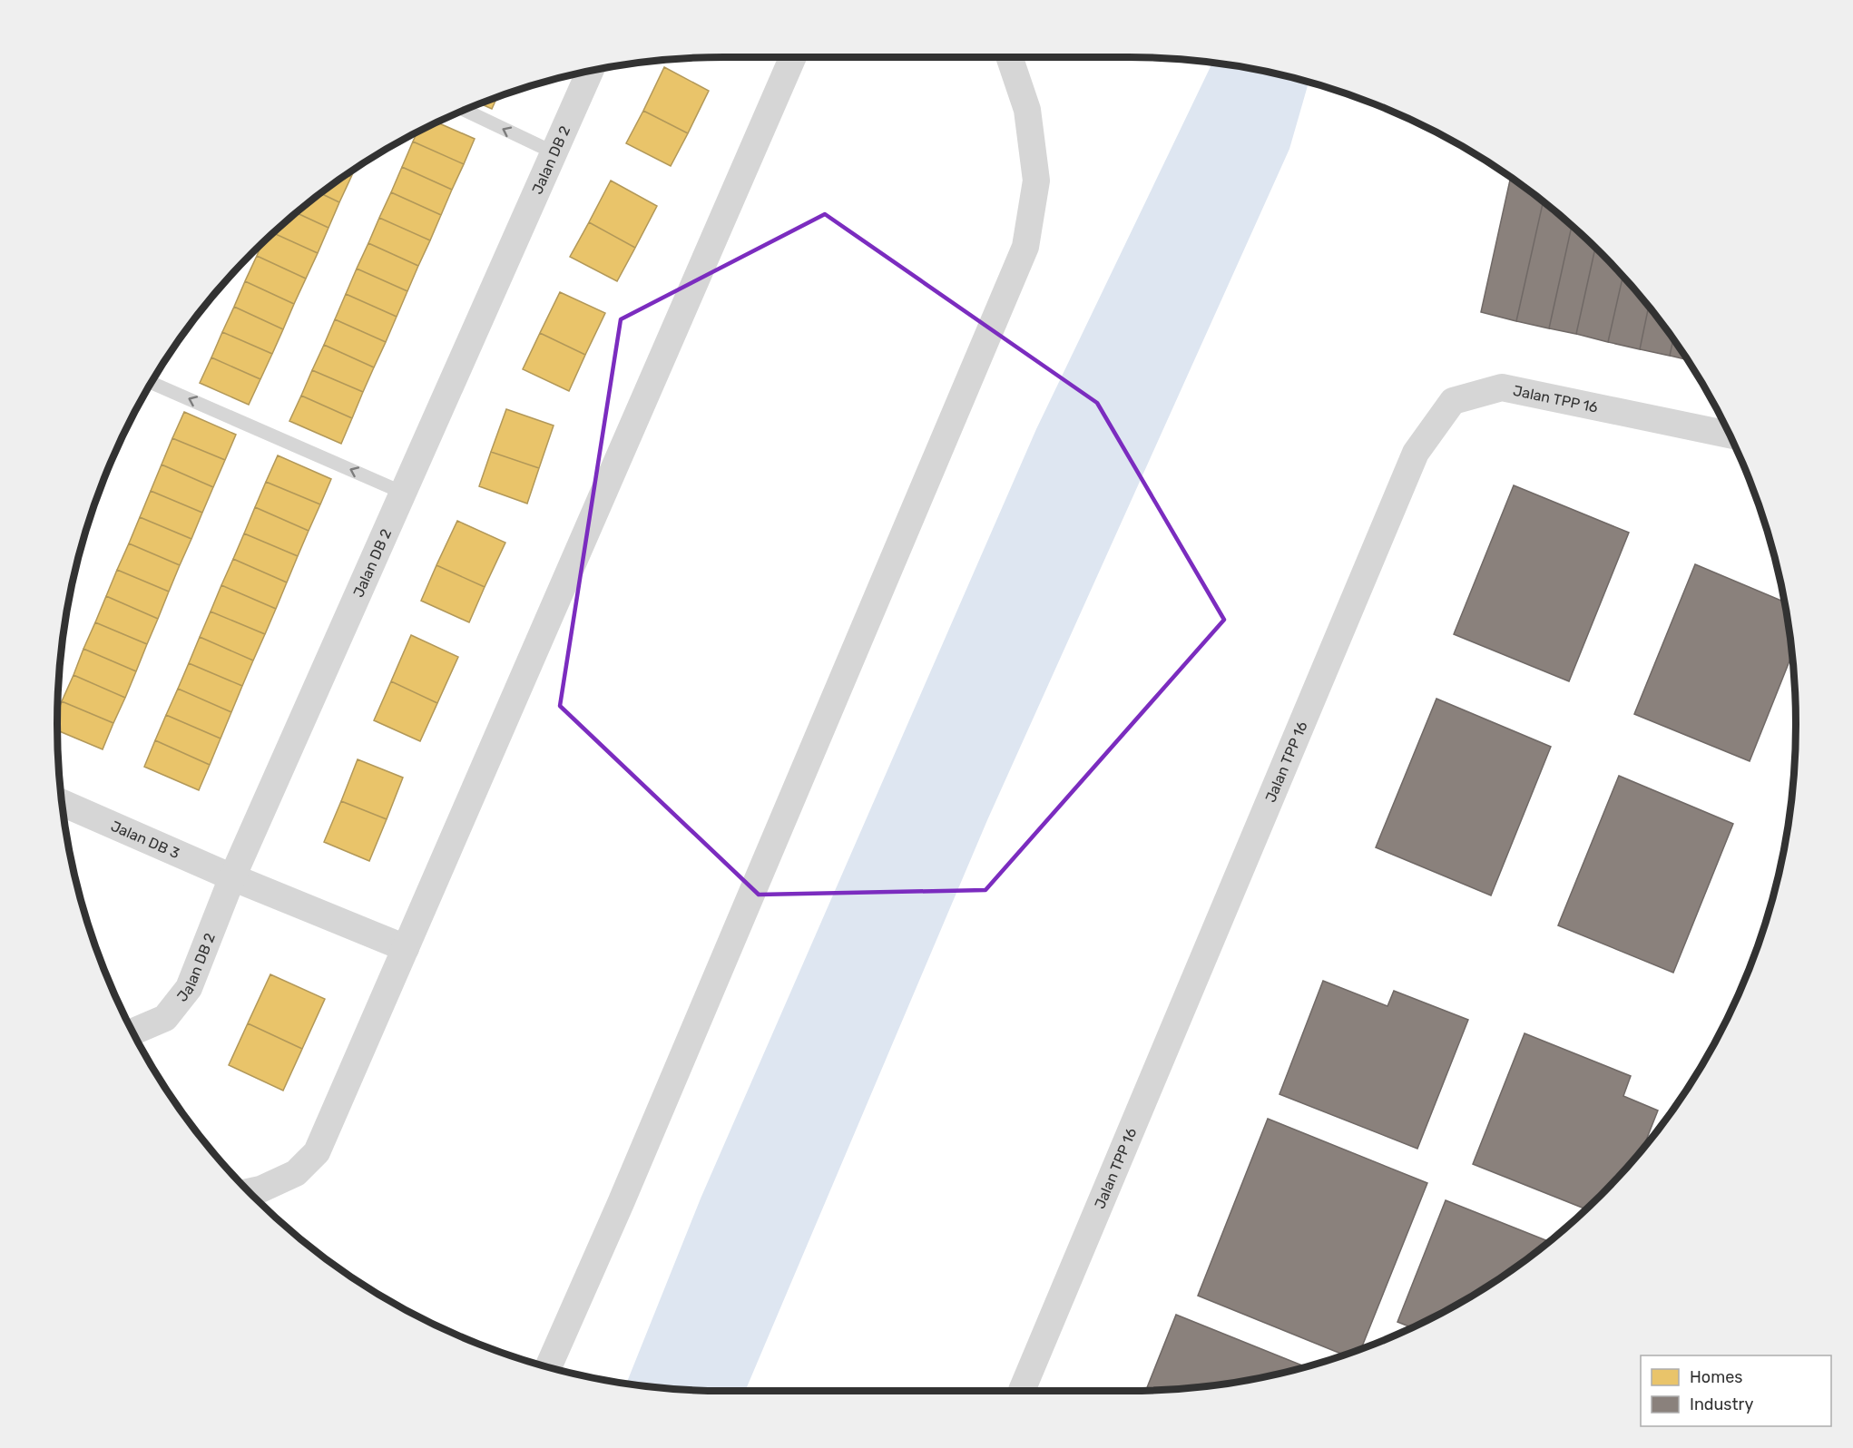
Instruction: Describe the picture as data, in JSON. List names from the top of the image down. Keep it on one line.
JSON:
{"streets":{"street":["Jalan DB 2","Jalan TPP 16","Jalan DB 3"]},"crossings":[["Jalan DB 2","Jalan DB 3"]],"legend":["Homes","Industry"]}
